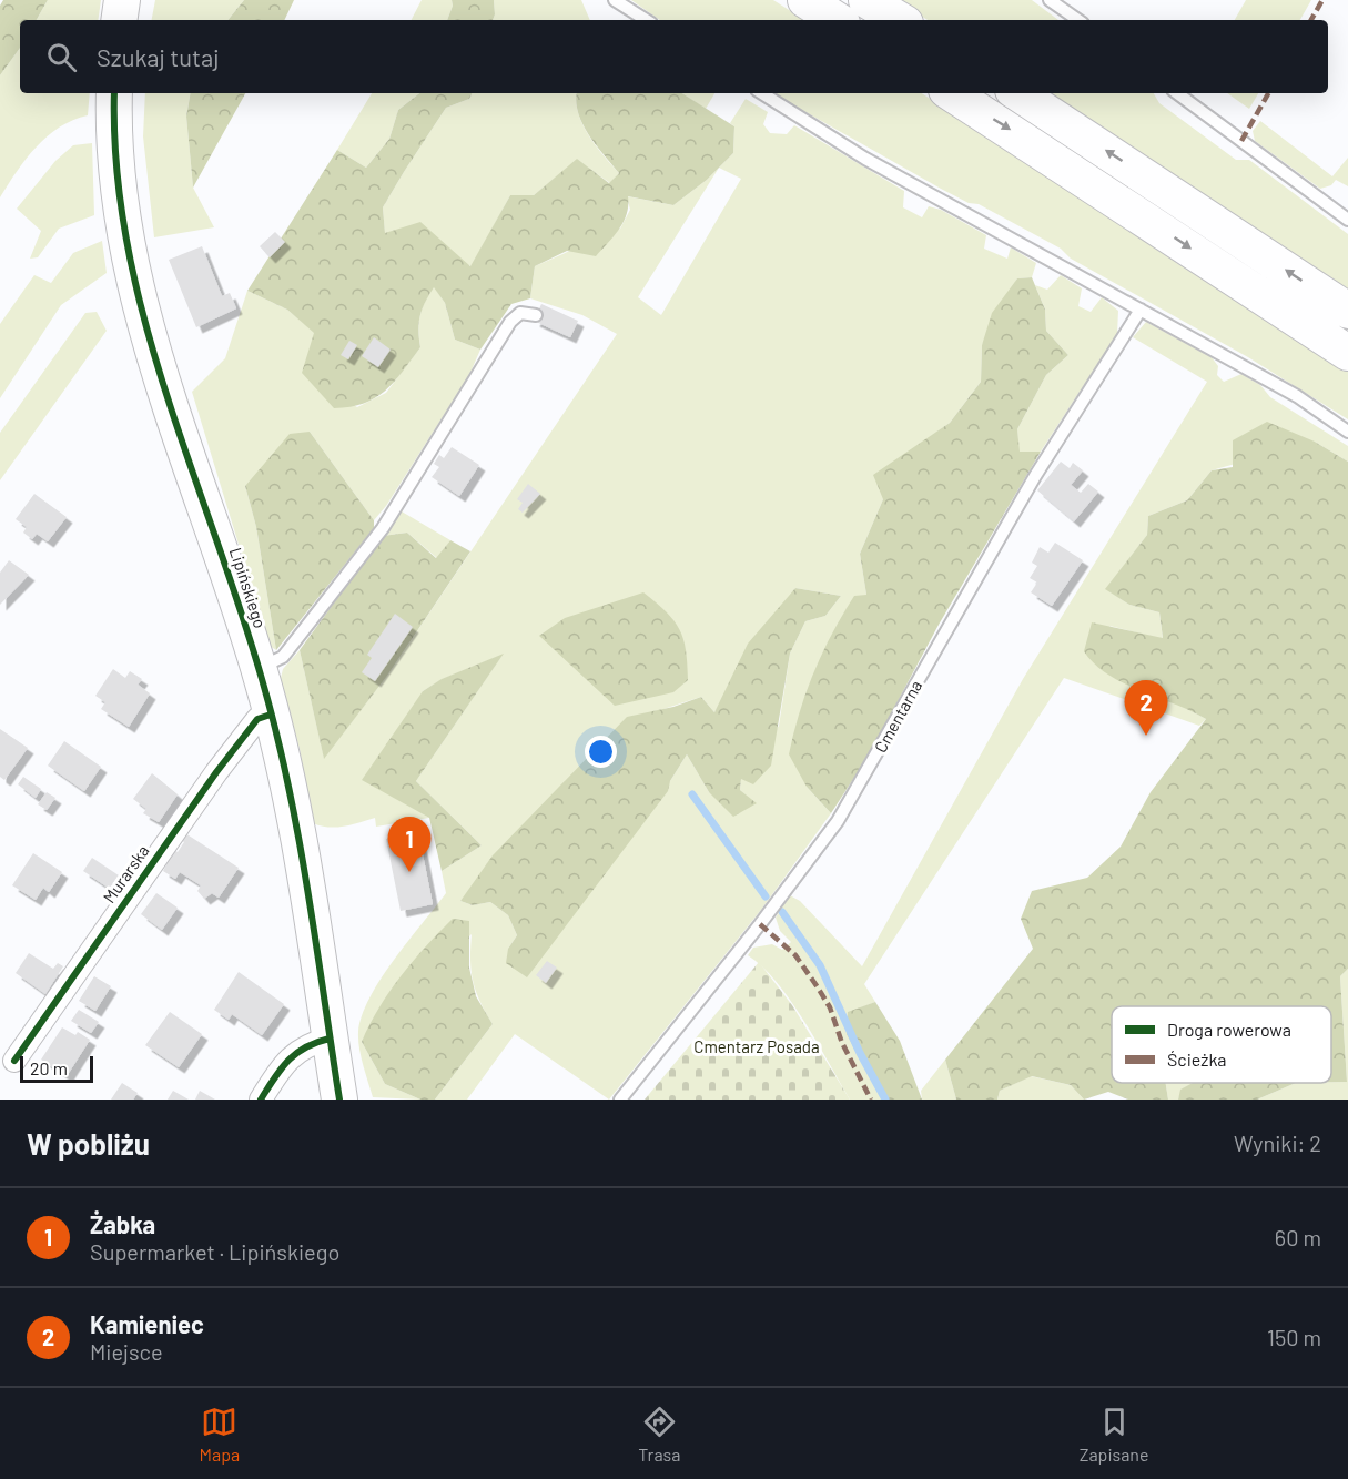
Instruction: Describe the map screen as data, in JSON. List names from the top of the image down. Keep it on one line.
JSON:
{"streets":{"main road":["Lipińskiego"],"street":["Murarska"],"lane":["Cmentarna"]},"crossings":[["Lipińskiego","Murarska"]],"parks":["Cmentarz Posada"],"legend":["Droga rowerowa","Ścieżka"],"scale_bar":"20 m","page":{"search":"Szukaj tutaj","pins":["2","1"],"scale":"20 m","heading":["W pobliżu","Wyniki: 2"],"list":[{"mark":"1","name":"Żabka","note":"Supermarket · Lipińskiego","value":"60 m"},{"mark":"2","name":"Kamieniec","note":"Miejsce","value":"150 m"}],"nav":["Mapa","Trasa","Zapisane"]}}
